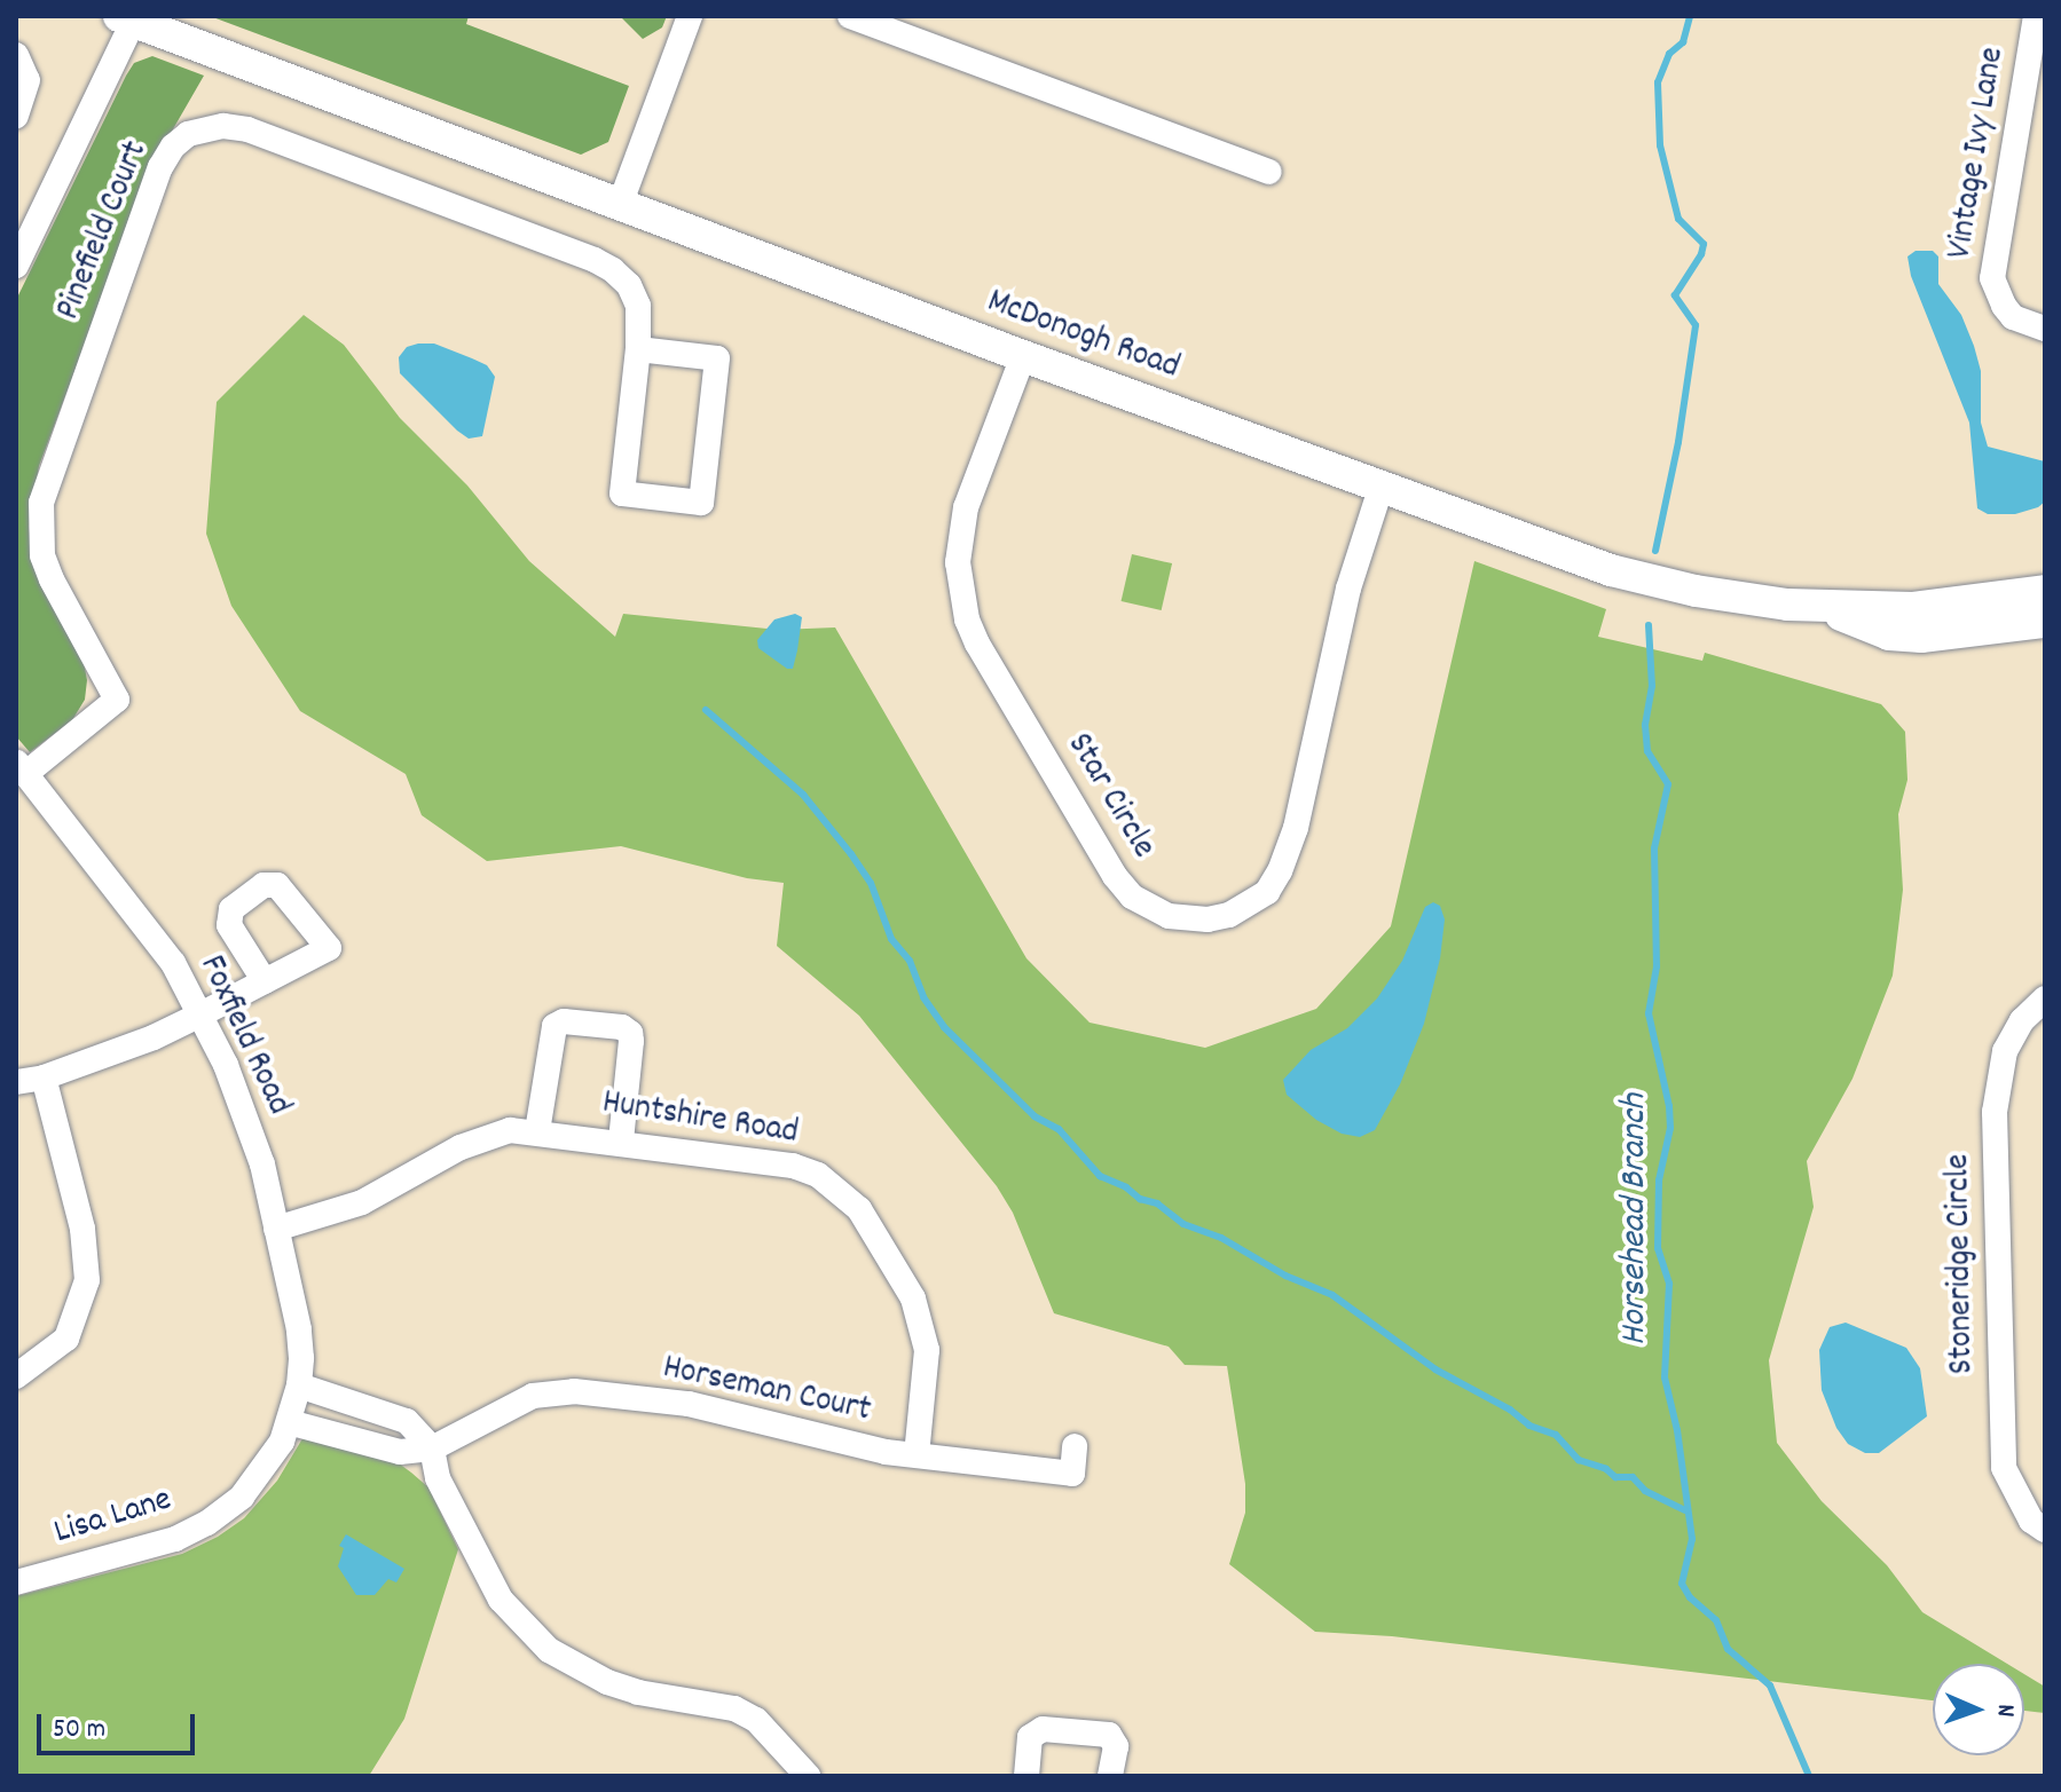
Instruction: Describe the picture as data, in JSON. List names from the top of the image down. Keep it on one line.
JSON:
{"streets":{"main road":["McDonogh Road"],"street":["Vintage Ivy Lane","Pinefield Court","Star Circle","Foxfield Road","Huntshire Road","Stoneridge Circle","Horseman Court","Lisa Lane"]},"crossings":[["Pinefield Court","Foxfield Road"],["McDonogh Road","Star Circle"],["Foxfield Road","Huntshire Road"],["Foxfield Road","Lisa Lane"],["Huntshire Road","Horseman Court"]],"water":["Horsehead Branch"],"scale_bar":"50 m","north":"right"}
